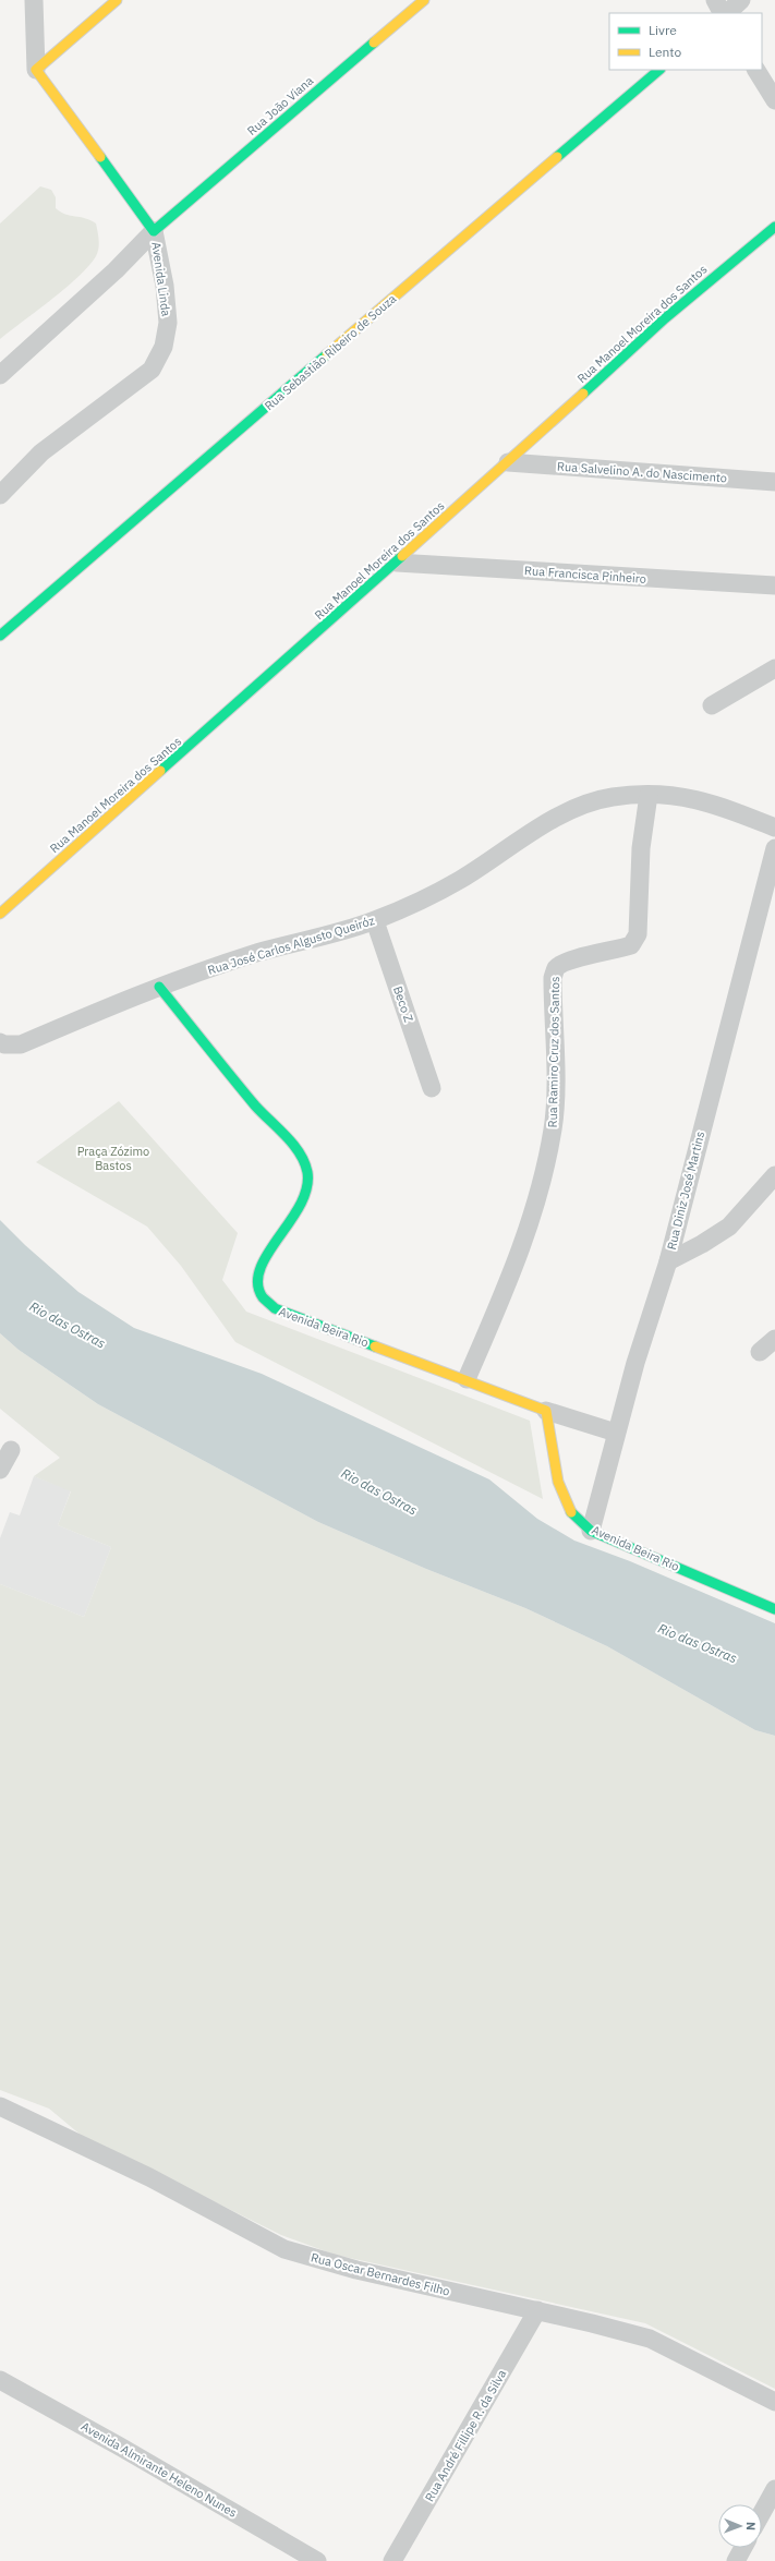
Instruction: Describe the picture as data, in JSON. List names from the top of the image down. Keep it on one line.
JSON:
{"streets":{"street":["Rua João Viana","Avenida Linda","Rua Manoel Moreira dos Santos","Rua Sebastião Ribeiro de Souza","Rua Salvelino A. do Nascimento","Rua Francisca Pinheiro","Rua José Carlos Algusto Queiróz","Beco Z","Rua Ramiro Cruz dos Santos","Rua Diniz José Martins","Avenida Beira Rio","Rua Oscar Bernardes Filho","Rua André Fillipe R. da Silva","Avenida Almirante Heleno Nunes"]},"crossings":[["Rua João Viana","Avenida Linda"],["Rua Manoel Moreira dos Santos","Rua Salvelino A. do Nascimento"],["Rua Manoel Moreira dos Santos","Rua Francisca Pinheiro"],["Rua José Carlos Algusto Queiróz","Beco Z"],["Rua José Carlos Algusto Queiróz","Rua Ramiro Cruz dos Santos"],["Rua José Carlos Algusto Queiróz","Avenida Beira Rio"],["Rua Ramiro Cruz dos Santos","Avenida Beira Rio"],["Rua Diniz José Martins","Avenida Beira Rio"],["Rua Oscar Bernardes Filho","Rua André Fillipe R. da Silva"]],"water":["Rio das Ostras"],"parks":["Praça Zózimo Bastos"],"legend":["Livre","Lento"],"north":"right"}
